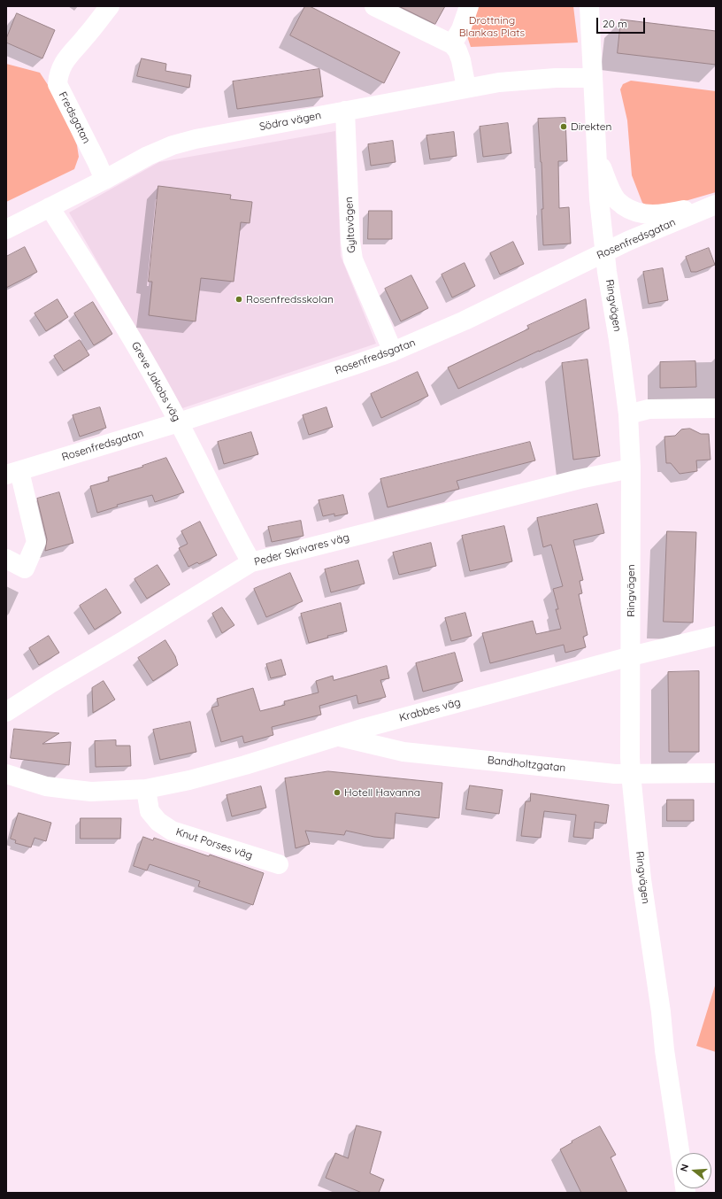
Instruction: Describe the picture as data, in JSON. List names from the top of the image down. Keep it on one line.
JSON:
{"streets":{"street":["Fredsgatan","Södra vägen","Gyltavägen","Rosenfredsgatan","Ringvägen","Greve Jakobs väg","Peder Skrivares väg","Krabbes väg","Bandholtzgatan","Knut Porses väg"]},"crossings":[["Fredsgatan","Södra vägen"],["Södra vägen","Gyltavägen"],["Södra vägen","Ringvägen"],["Södra vägen","Greve Jakobs väg"],["Gyltavägen","Rosenfredsgatan"],["Rosenfredsgatan","Ringvägen"],["Rosenfredsgatan","Greve Jakobs väg"],["Ringvägen","Peder Skrivares väg"],["Ringvägen","Krabbes väg"],["Ringvägen","Bandholtzgatan"],["Greve Jakobs väg","Peder Skrivares väg"],["Krabbes väg","Bandholtzgatan"],["Krabbes väg","Knut Porses väg"]],"parks":["Drottning Blankas Plats"],"places":["Direkten","Rosenfredsskolan","Hotell Havanna"],"scale_bar":"20 m","north":"left"}
